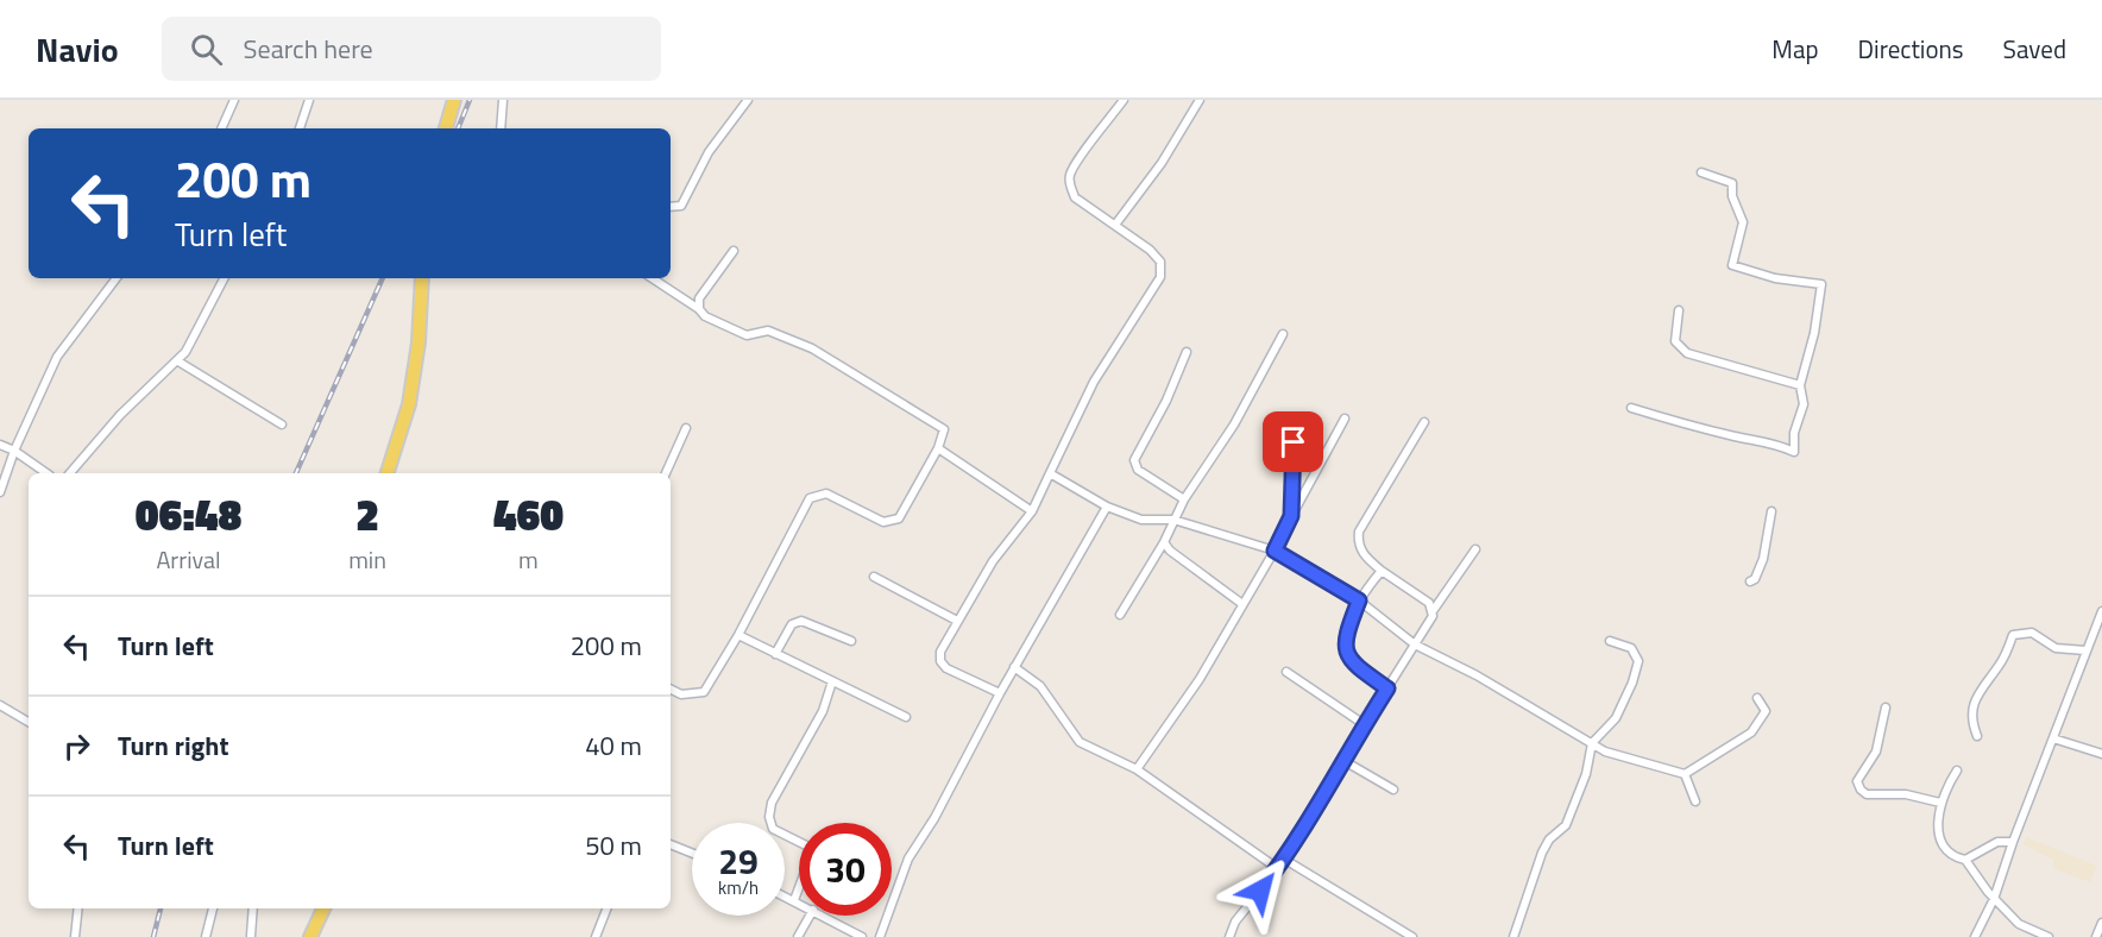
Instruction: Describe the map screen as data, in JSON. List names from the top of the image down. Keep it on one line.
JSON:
{"page":{"header":"Navio","search":"Search here","nav":["Map","Directions","Saved"],"turn":["200 m","Turn left"],"eta":["06:48","Arrival","2","min","460","m"],"list":[{"name":"Turn left","value":"200 m"},{"name":"Turn right","value":"40 m"},{"name":"Turn left","value":"50 m"}],"speed":"29 km/h","limit":"30"}}
